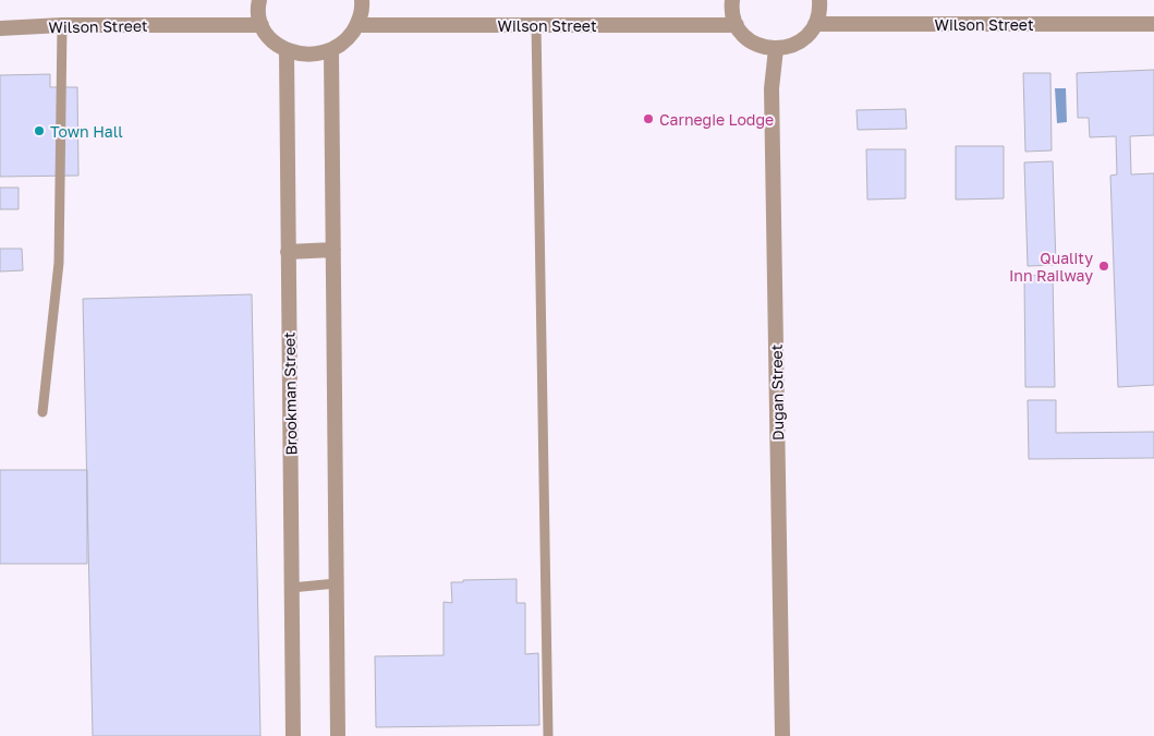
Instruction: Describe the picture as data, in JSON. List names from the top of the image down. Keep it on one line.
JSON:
{"streets":{"street":["Wilson Street","Dugan Street","Brookman Street"]},"places":["Carnegie Lodge","Town Hall","Quality Inn Railway"]}
